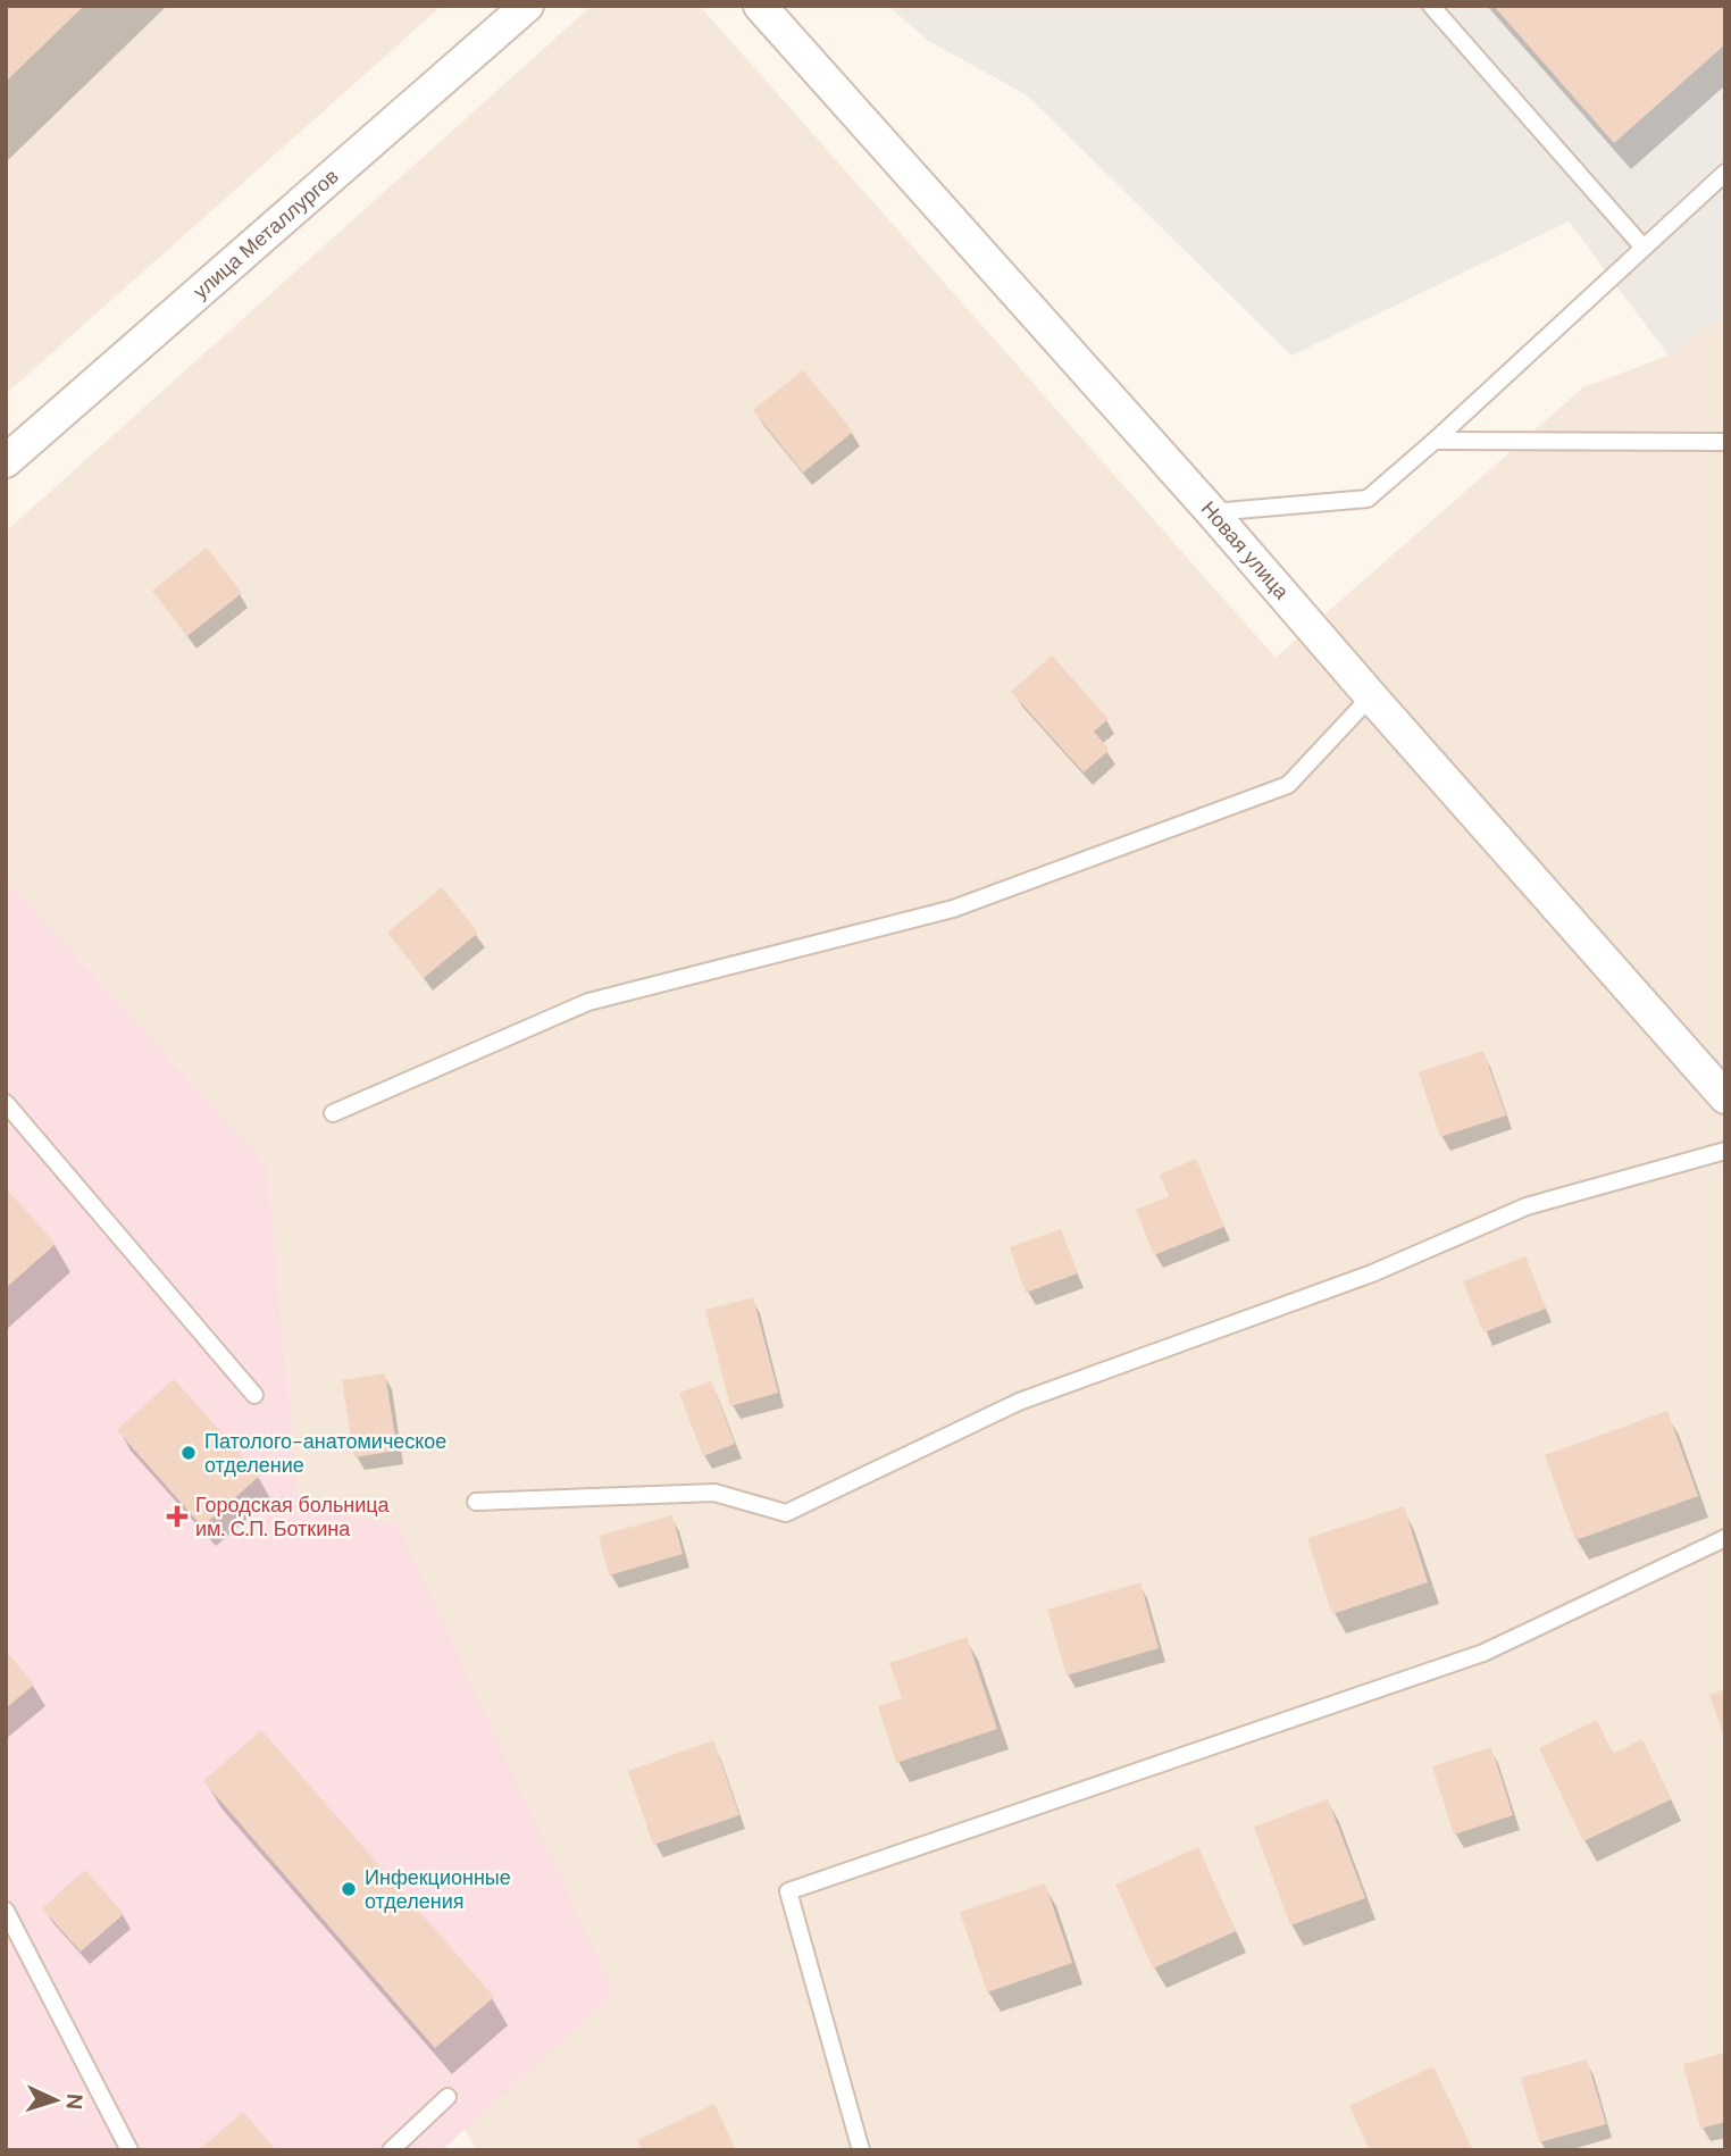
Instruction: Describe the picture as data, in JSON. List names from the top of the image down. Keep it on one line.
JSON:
{"streets":{"street":["улица Металлургов","Новая улица"]},"places":{"other":["Патолого-анатомическое отделение","Инфекционные отделения"],"health":["Городская больница им. С.П. Боткина"]},"north":"right"}
